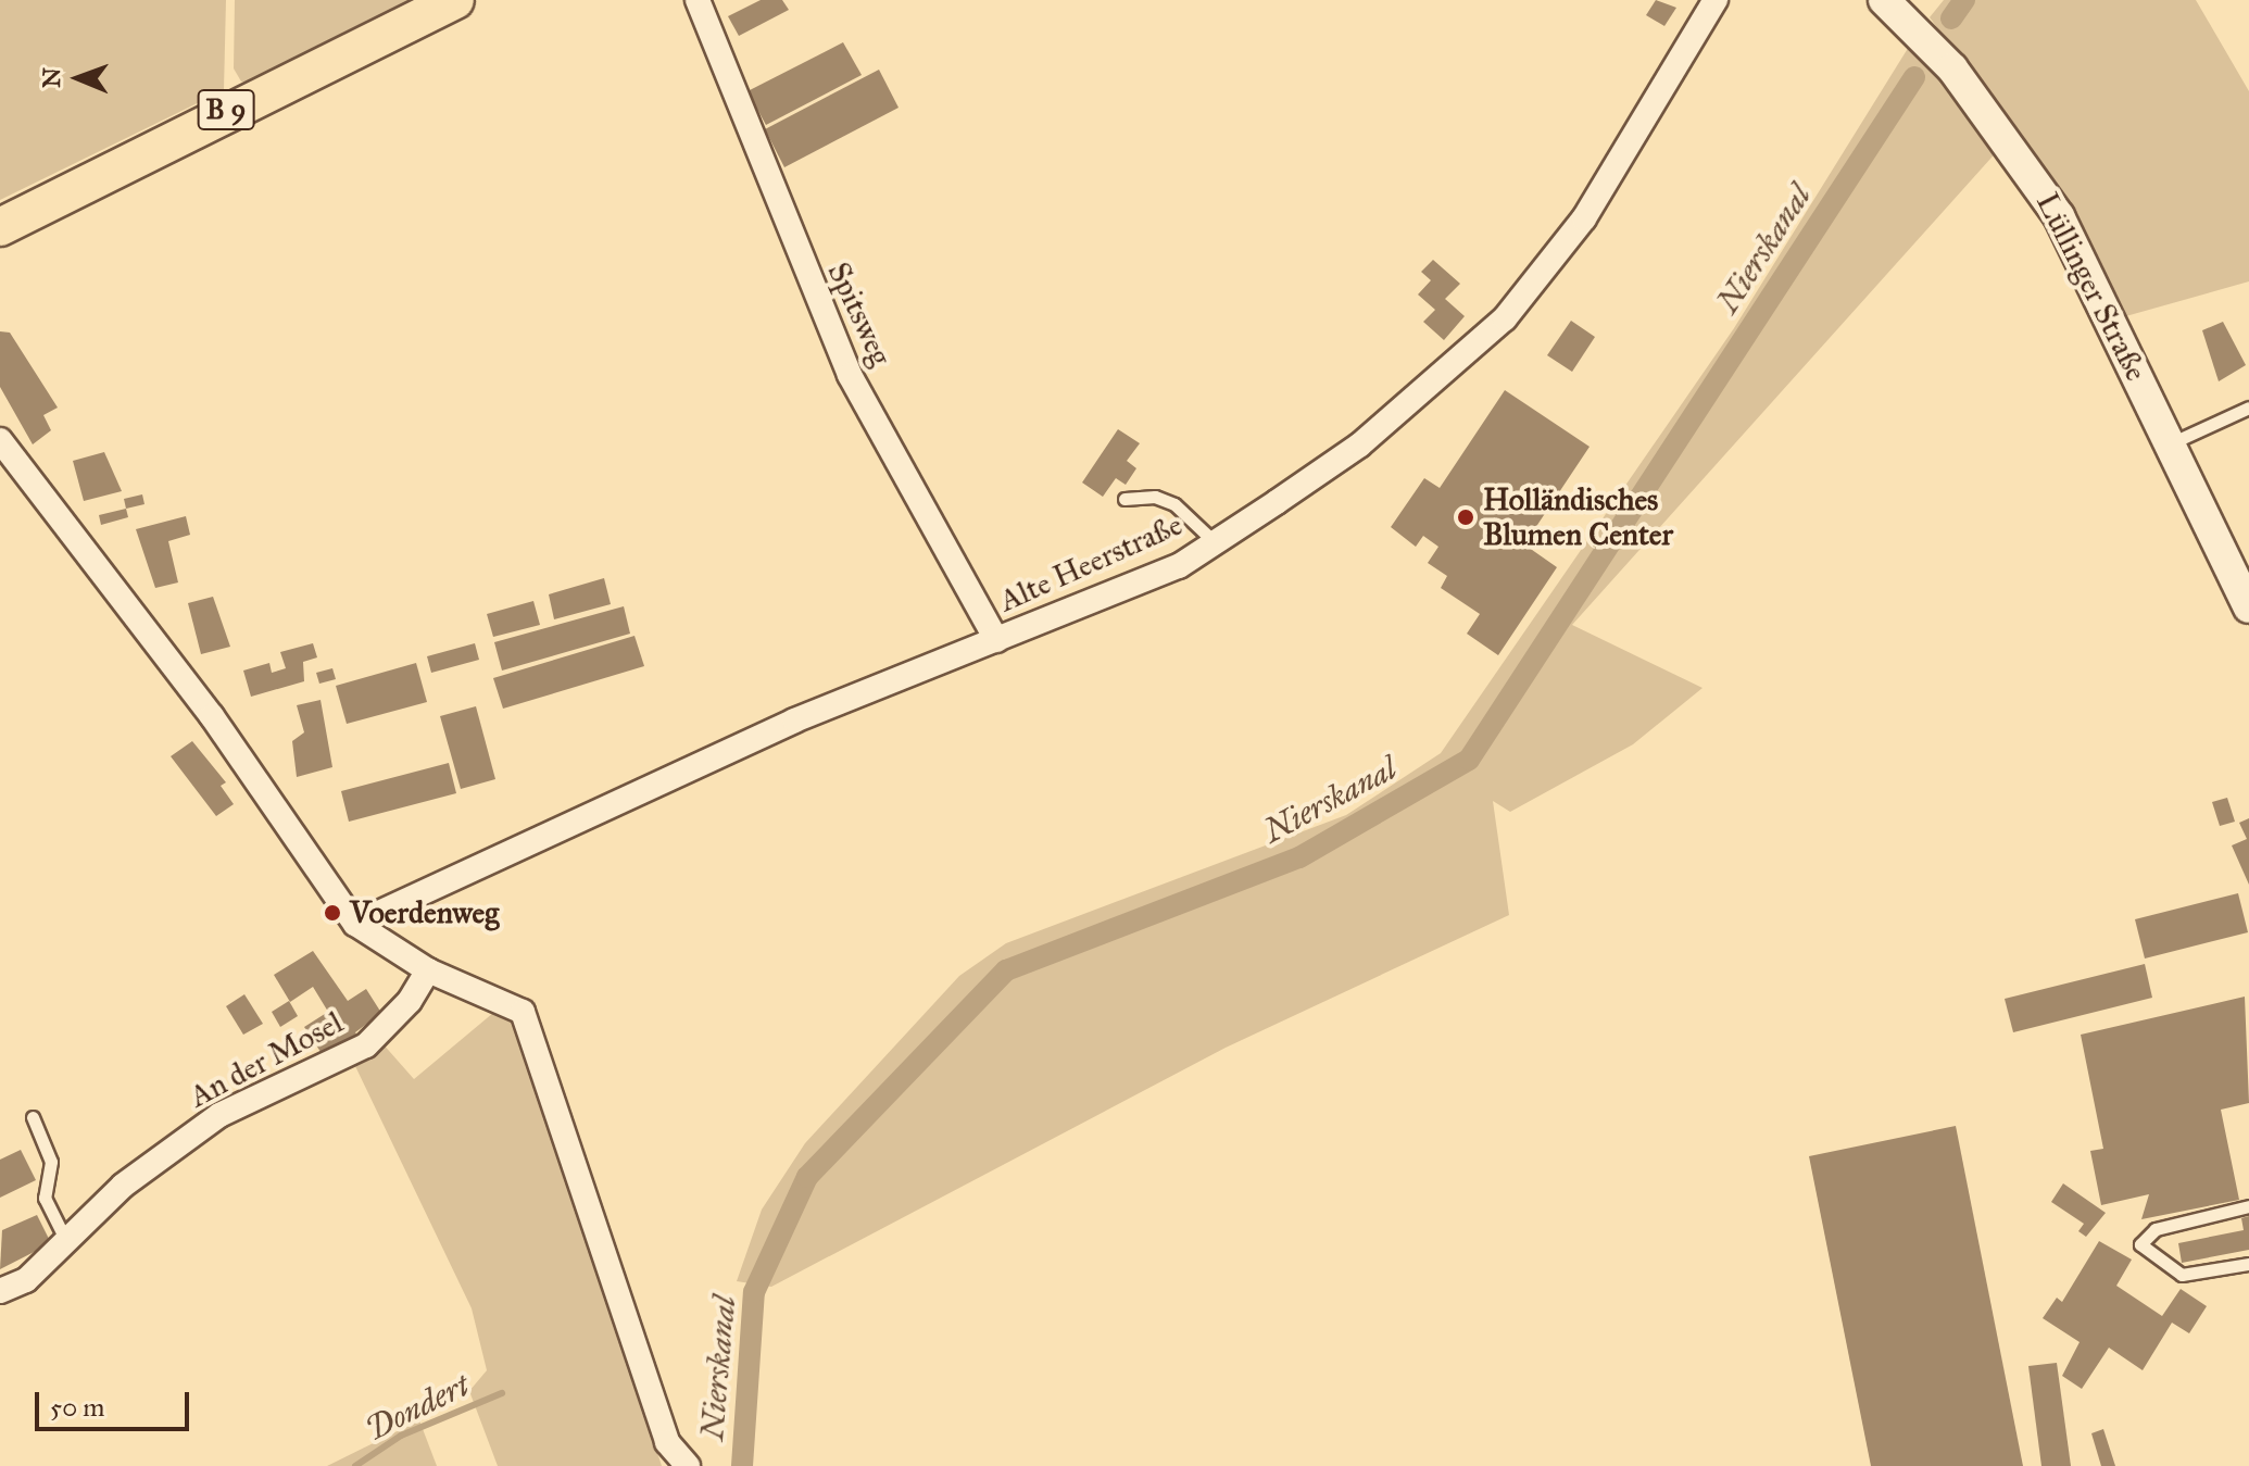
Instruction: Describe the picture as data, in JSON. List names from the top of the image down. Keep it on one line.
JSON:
{"streets":{"main road":["B 9"],"street":["Lüllinger Straße","Spitsweg","Alte Heerstraße","An der Mosel"]},"crossings":[["Spitsweg","Alte Heerstraße"]],"water":["Nierskanal","Dondert"],"places":["Holländisches Blumen Center","Voerdenweg"],"scale_bar":"50 m","north":"left"}
